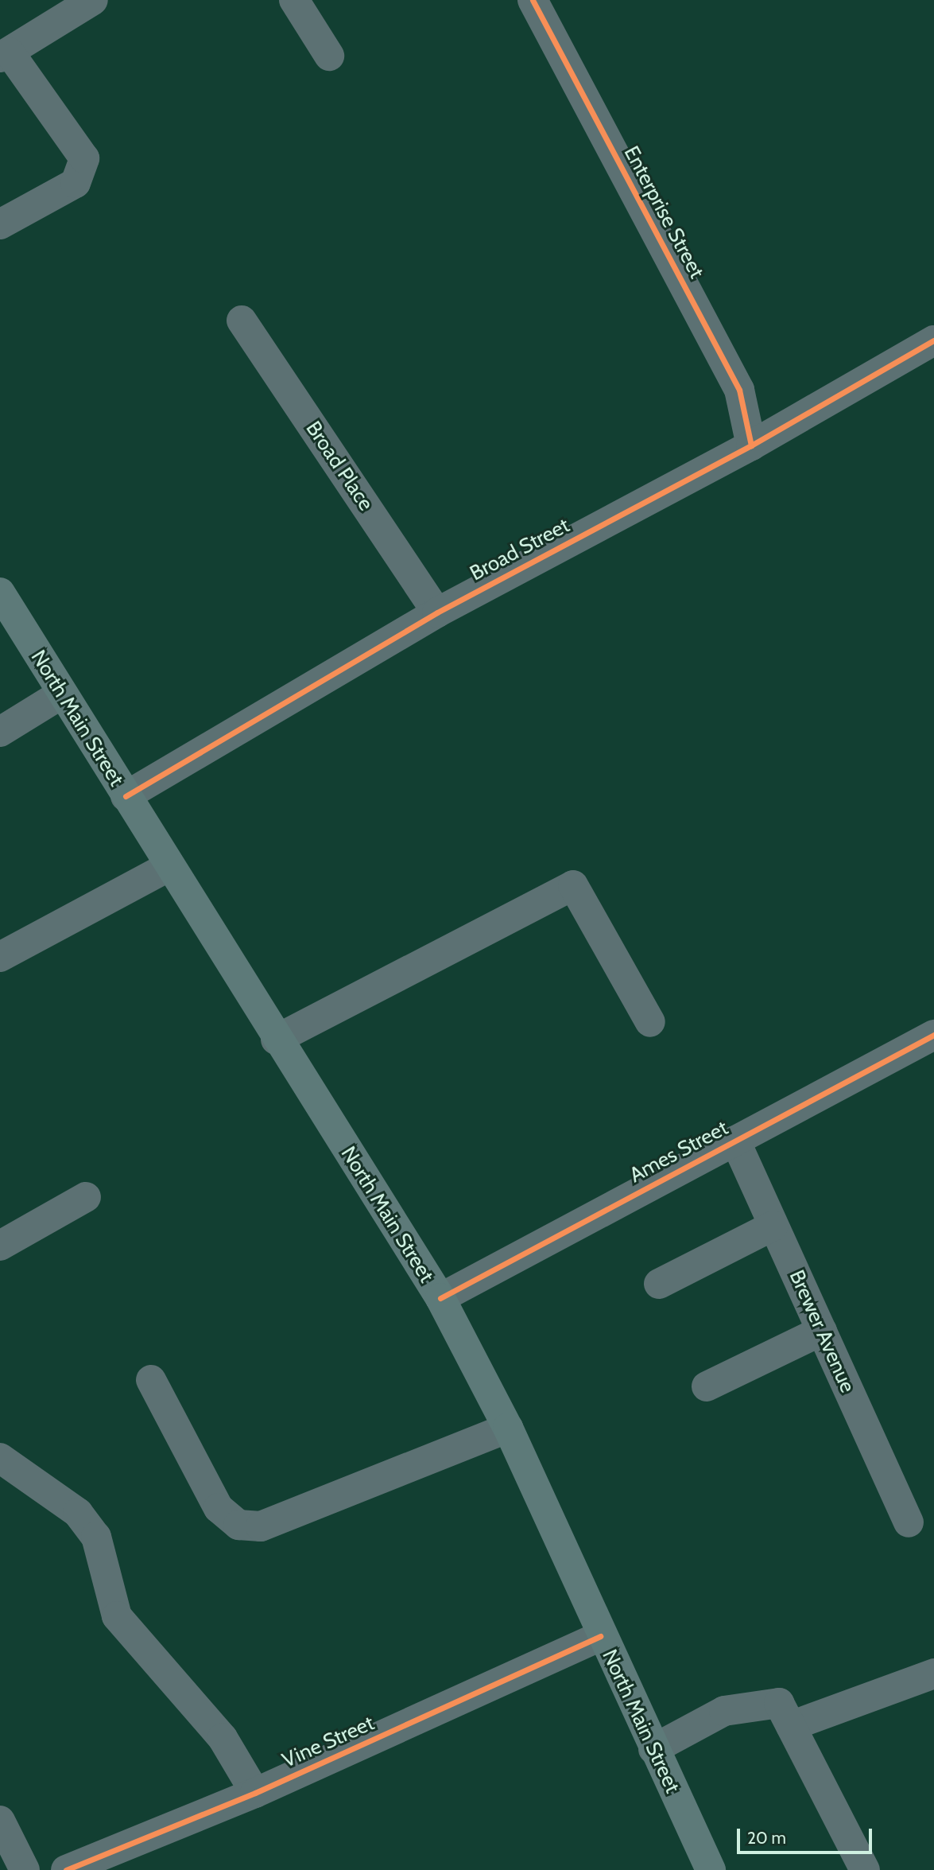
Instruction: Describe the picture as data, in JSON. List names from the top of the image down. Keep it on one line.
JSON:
{"streets":{"main road":["North Main Street"],"street":["Enterprise Street","Broad Place","Broad Street","Ames Street","Brewer Avenue","Vine Street"]},"crossings":[["Enterprise Street","Broad Street"],["Broad Place","Broad Street"],["Broad Street","North Main Street"],["North Main Street","Ames Street"],["North Main Street","Vine Street"],["Ames Street","Brewer Avenue"]],"scale_bar":"20 m"}
